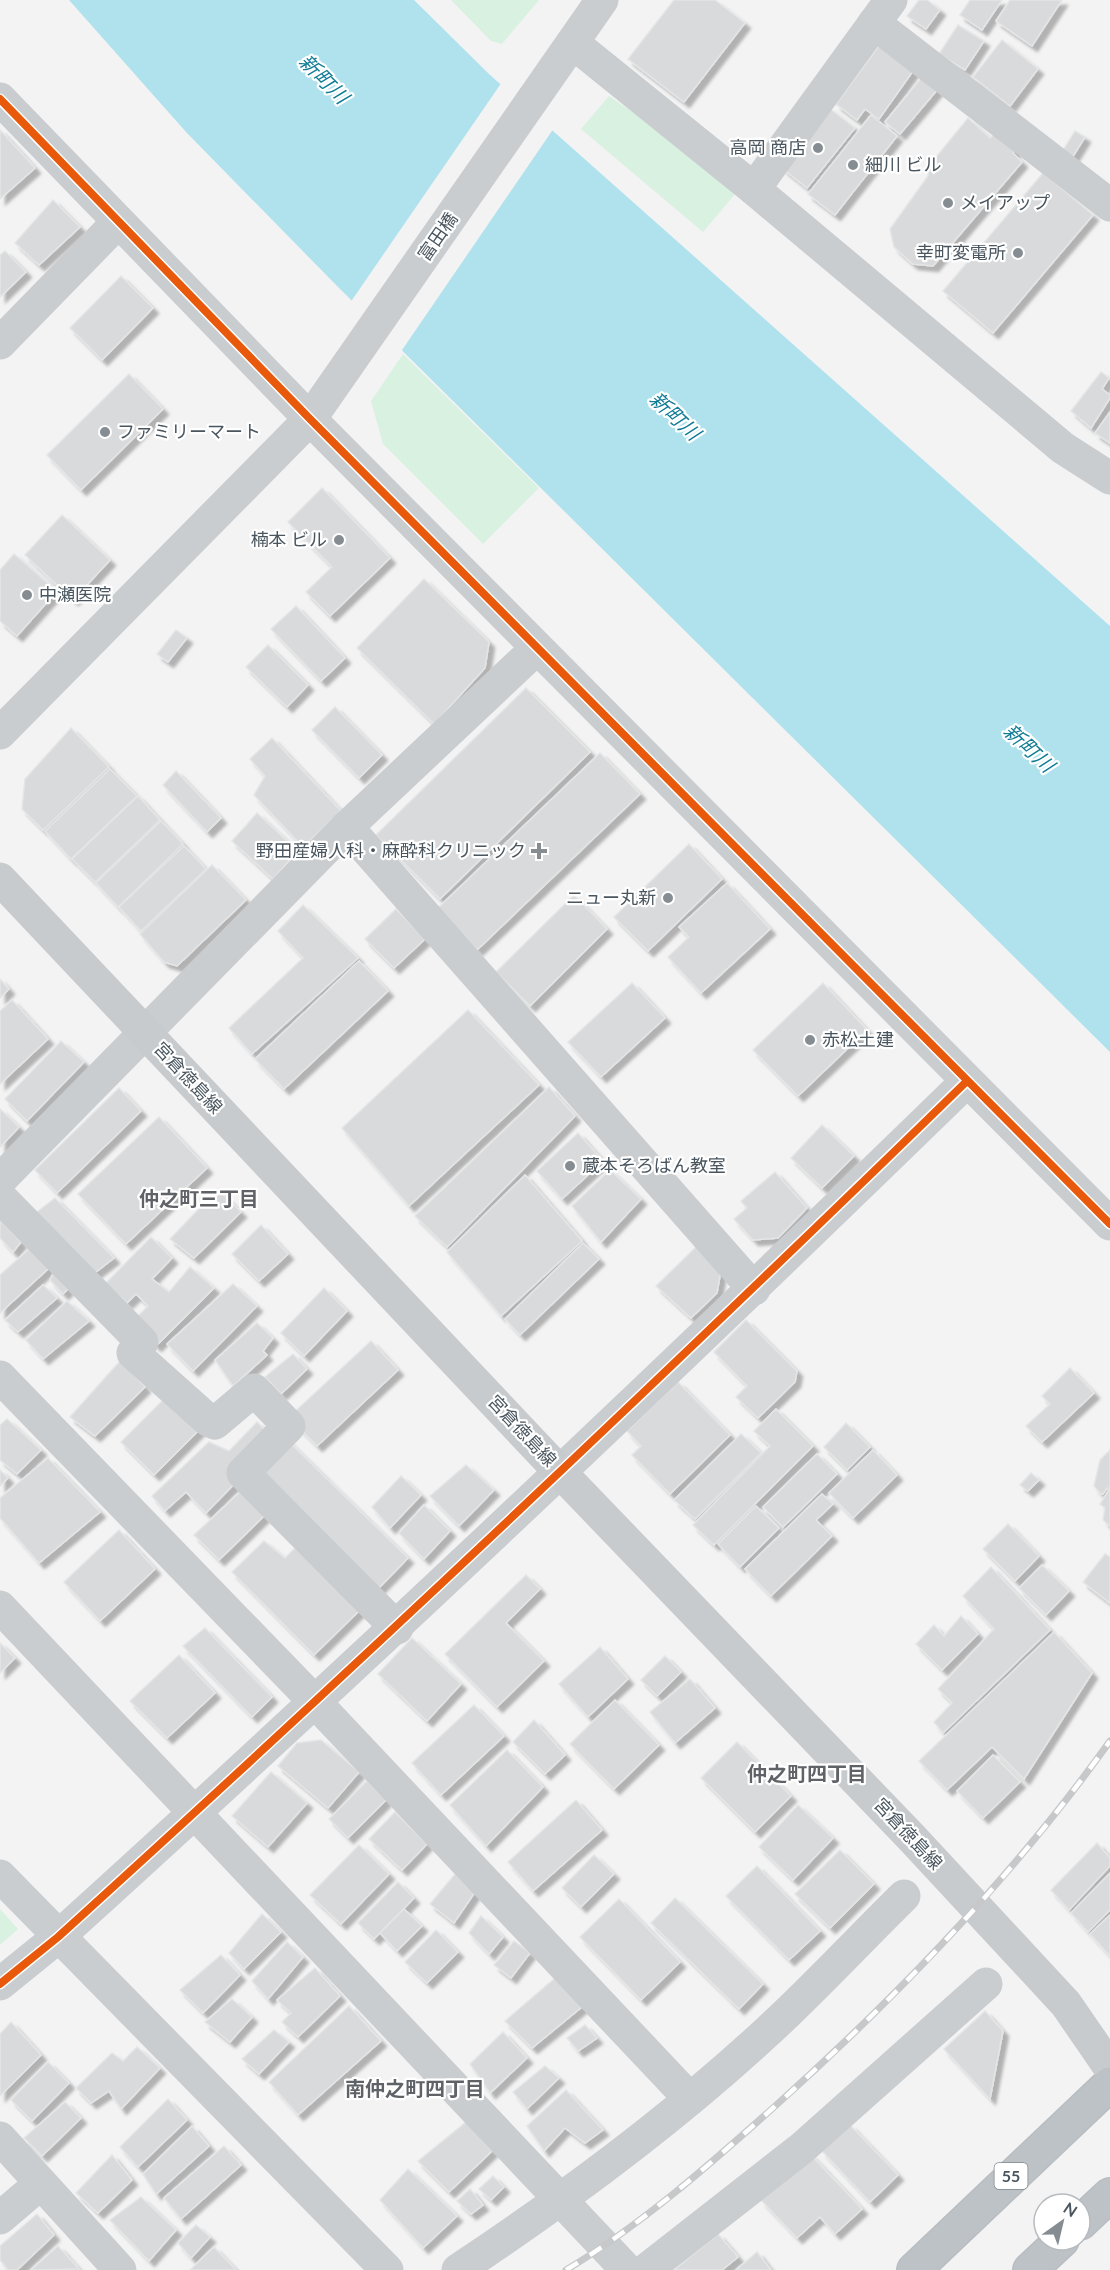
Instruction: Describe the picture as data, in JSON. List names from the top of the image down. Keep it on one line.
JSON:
{"streets":{"highway":["55"],"main road":["宮倉徳島線"],"street":["富田橋"]},"districts":["仲之町三丁目","仲之町四丁目","南仲之町四丁目"],"water":["新町川"],"places":{"other":["高岡 商店","細川 ビル","メイアップ","幸町変電所","ファミリーマート","楠本 ビル","中瀬医院","ニュー丸新","赤松土建","蔵本そろばん教室"],"health":["野田産婦人科・麻酔科クリニック"]},"north":"top right"}
